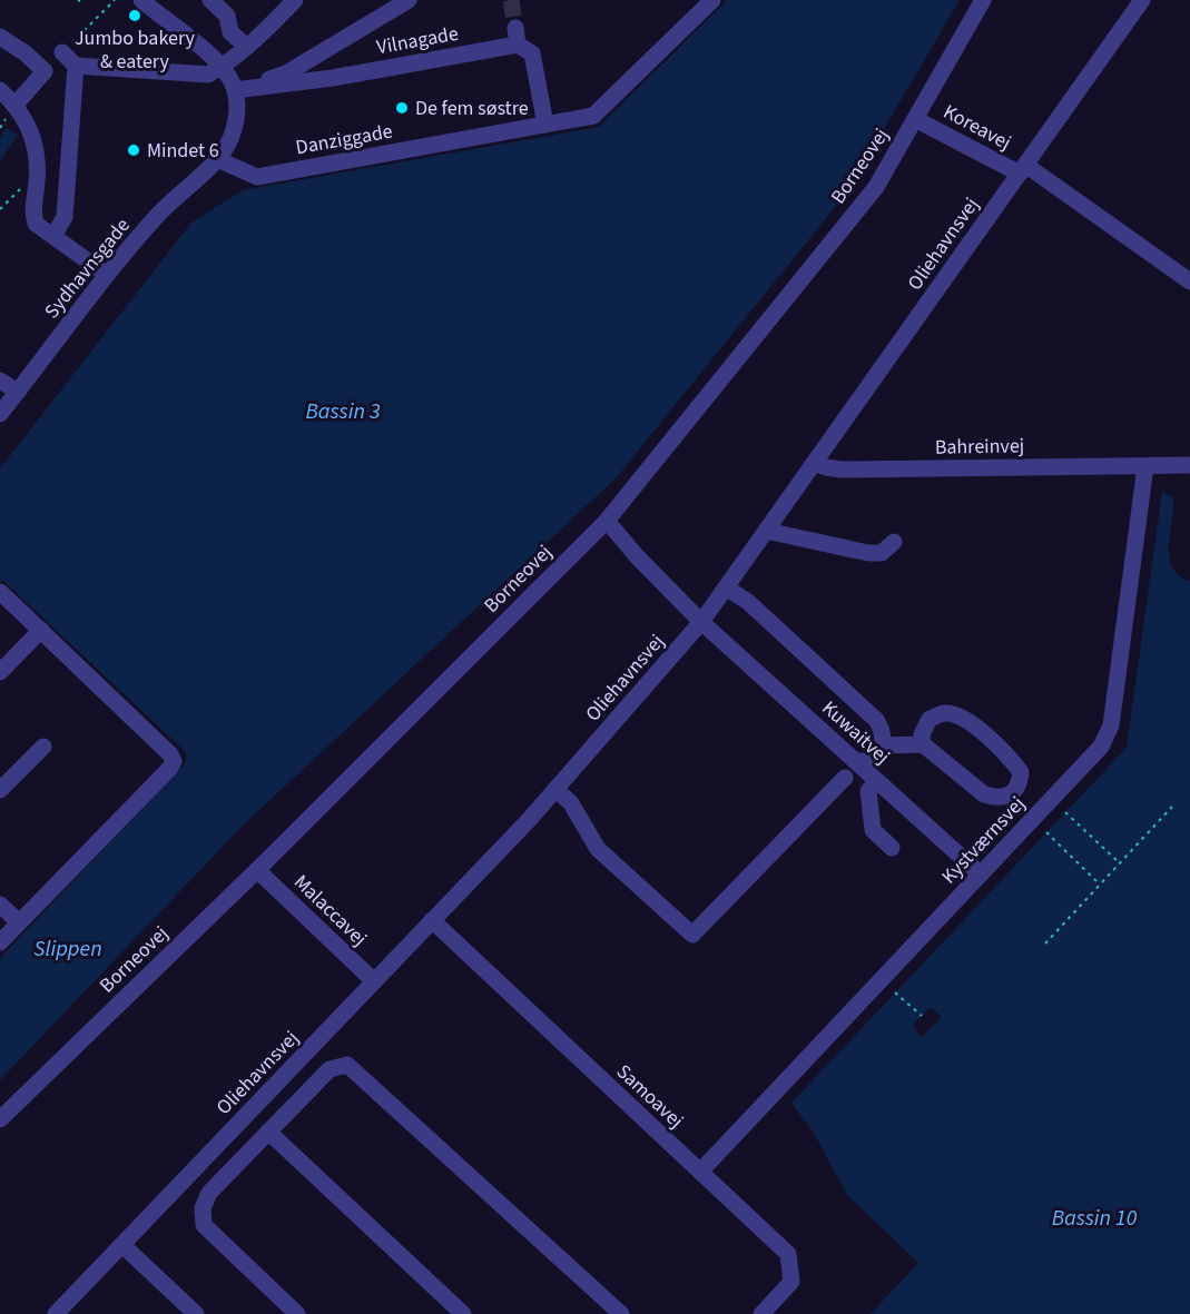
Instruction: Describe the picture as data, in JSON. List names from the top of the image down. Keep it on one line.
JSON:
{"streets":{"street":["Vilnagade","Koreavej","Danziggade","Borneovej","Oliehavnsvej","Sydhavnsgade","Bahreinvej","Kuwaitvej","Kystværnsvej","Malaccavej","Samoavej"]},"crossings":[["Vilnagade","Danziggade"],["Vilnagade","Sydhavnsgade"],["Koreavej","Borneovej"],["Koreavej","Oliehavnsvej"],["Danziggade","Sydhavnsgade"],["Borneovej","Kuwaitvej"],["Borneovej","Malaccavej"],["Oliehavnsvej","Bahreinvej"],["Oliehavnsvej","Kuwaitvej"],["Oliehavnsvej","Malaccavej"],["Oliehavnsvej","Samoavej"],["Bahreinvej","Kystværnsvej"],["Kuwaitvej","Kystværnsvej"],["Kystværnsvej","Samoavej"]],"water":["Bassin 3","Slippen","Bassin 10"],"places":["Jumbo bakery & eatery","De fem søstre","Mindet 6"]}
